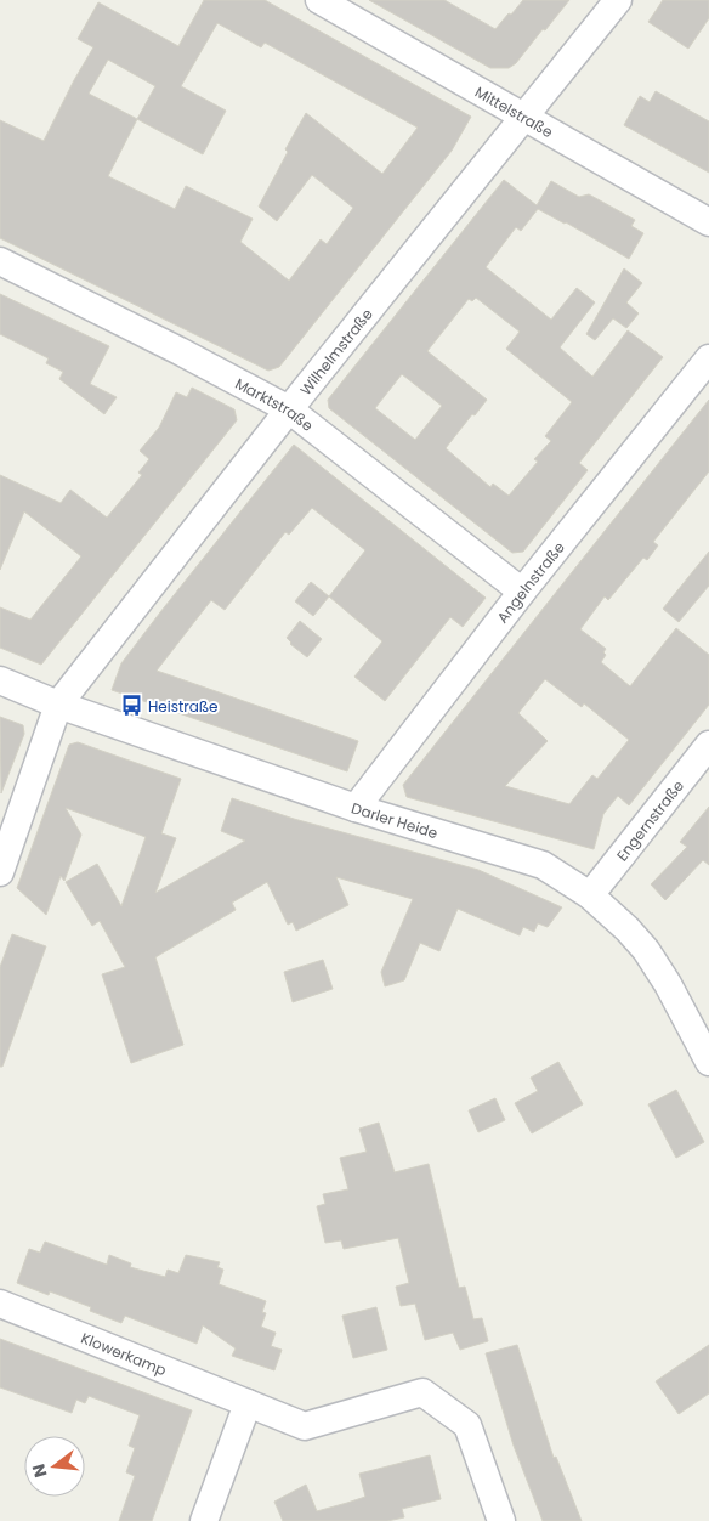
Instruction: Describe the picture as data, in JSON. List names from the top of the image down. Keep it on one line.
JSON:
{"streets":{"street":["Mittelstraße","Wilhelmstraße","Marktstraße","Angelnstraße","Darler Heide","Engernstraße","Klowerkamp"]},"crossings":[["Mittelstraße","Wilhelmstraße"],["Wilhelmstraße","Marktstraße"],["Wilhelmstraße","Darler Heide"],["Marktstraße","Angelnstraße"],["Angelnstraße","Darler Heide"],["Darler Heide","Engernstraße"]],"places":{"bus stop":["Heistraße"]},"north":"left"}
